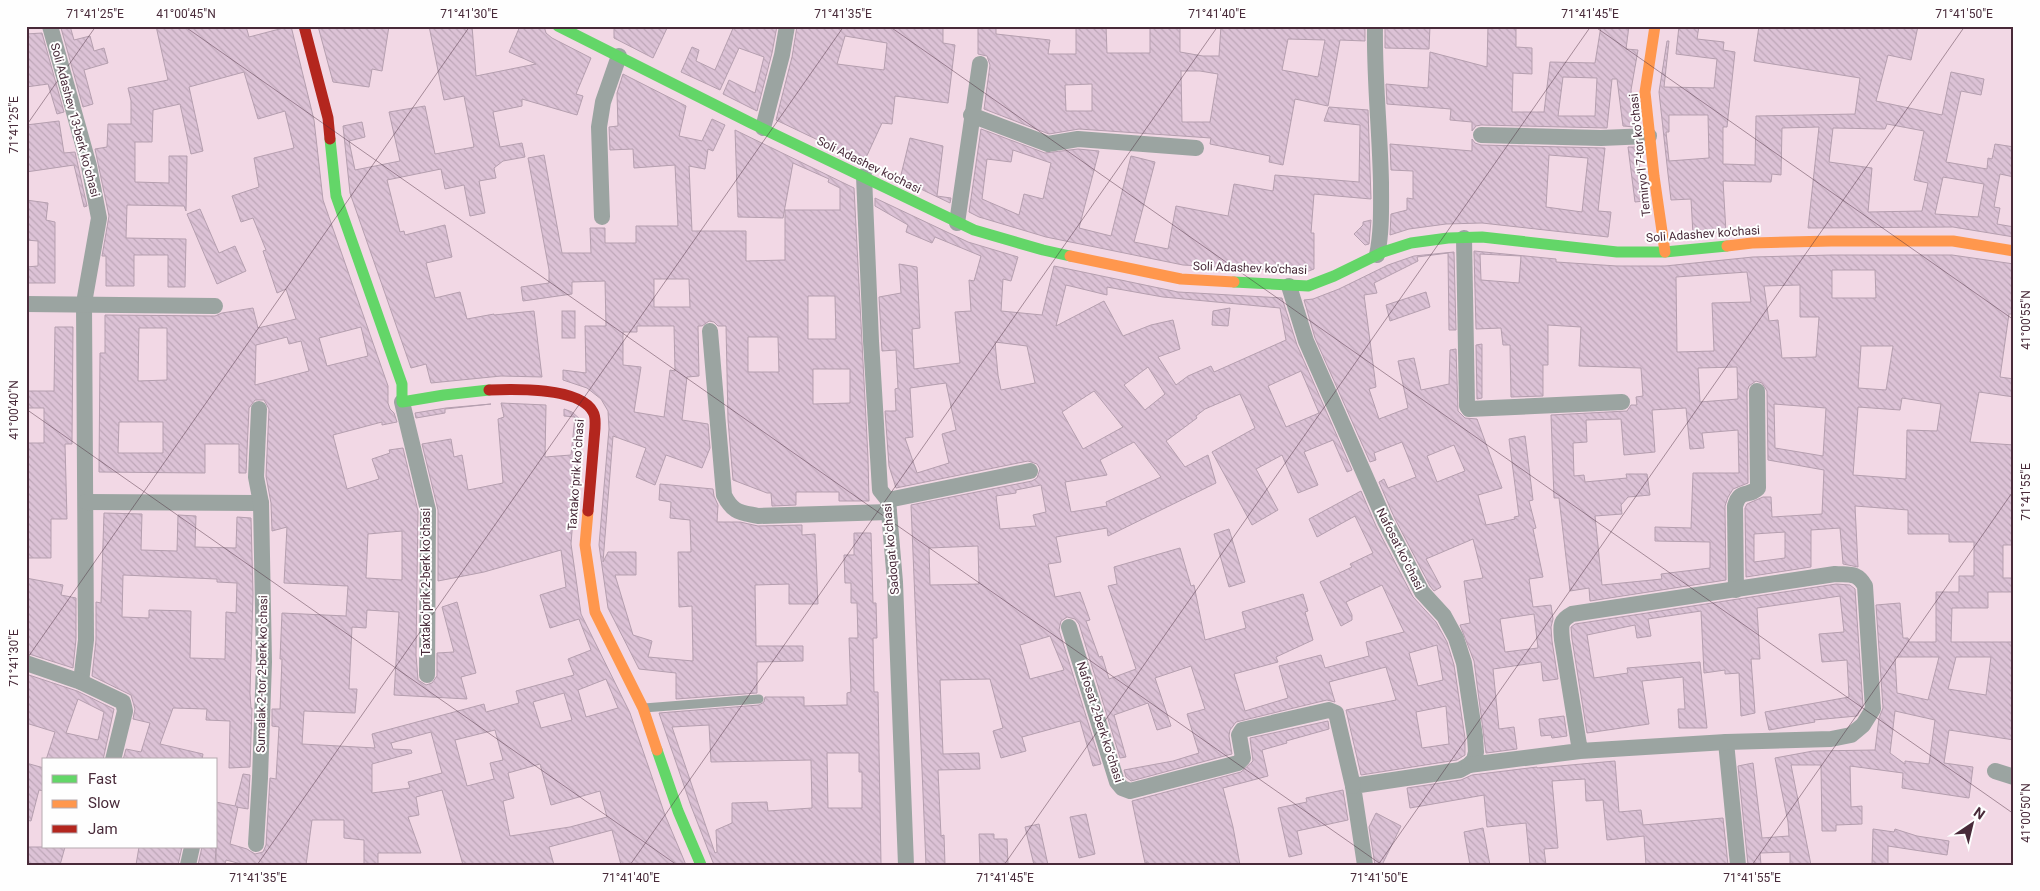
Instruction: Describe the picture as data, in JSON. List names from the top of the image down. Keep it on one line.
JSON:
{"streets":{"street":["Soli Adashev 13-berk koʻchasi","Temiryoʻl 7-tor koʻchasi","Soli Adashev ko'chasi","Taxtakoʻprik koʻchasi","Sadoqat koʻchasi","Nafosat koʻchasi","Taxtakoʻprik 2-berk koʻchasi","Sumalak 2-tor 2-berk koʻchasi","Nafosat 2-berk koʻchasi"]},"crossings":[["Temiryoʻl 7-tor koʻchasi","Soli Adashev ko'chasi"],["Soli Adashev ko'chasi","Sadoqat koʻchasi"],["Soli Adashev ko'chasi","Nafosat koʻchasi"],["Taxtakoʻprik koʻchasi","Taxtakoʻprik 2-berk koʻchasi"]],"legend":["Fast","Slow","Jam"],"north":"top right","coordinates":["71°41'25\"E","41°00'45\"N","71°41'30\"E","71°41'35\"E","71°41'40\"E","71°41'45\"E","71°41'50\"E","41°00'55\"N","41°00'40\"N","71°41'55\"E","41°00'50\"N"]}
